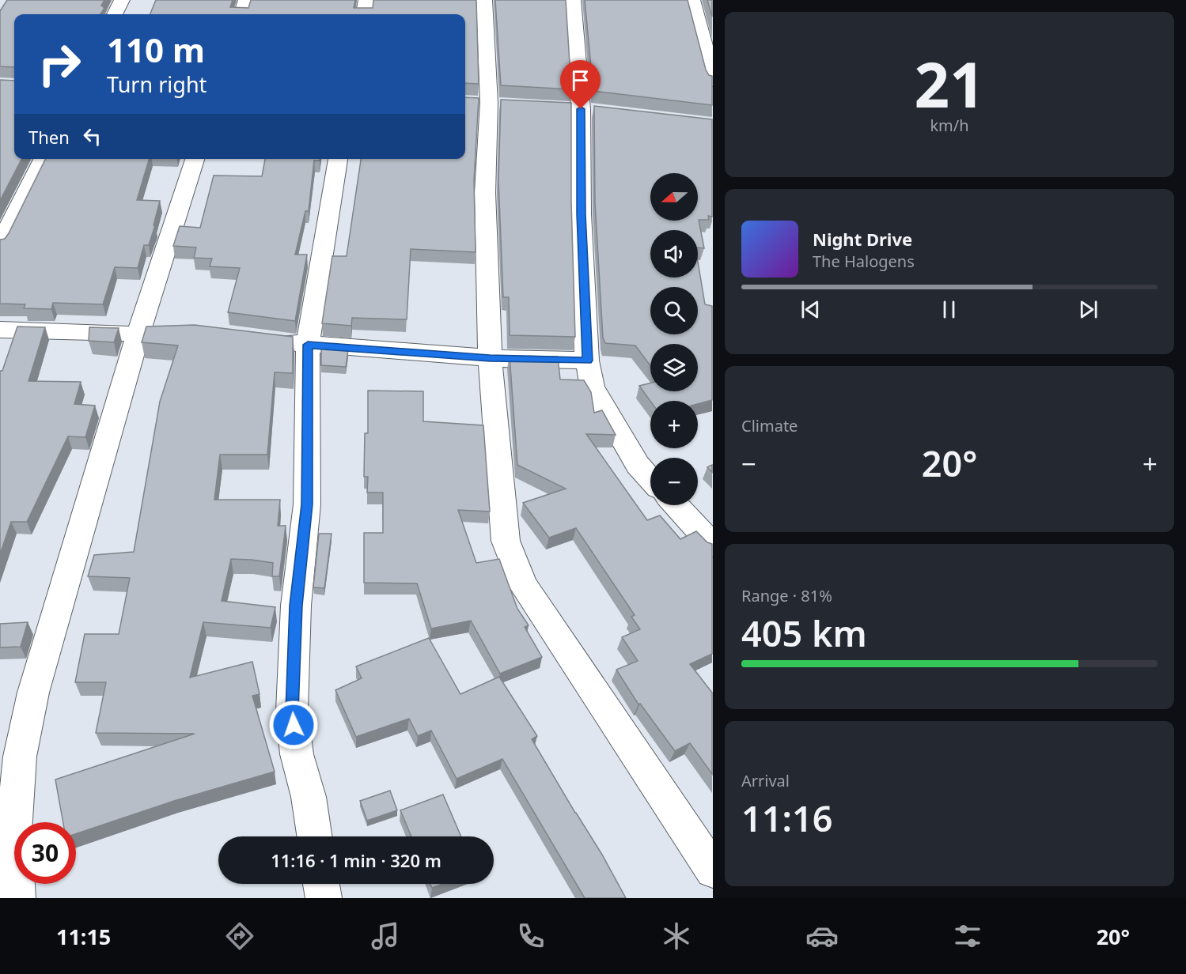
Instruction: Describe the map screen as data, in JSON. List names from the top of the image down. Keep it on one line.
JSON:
{"north":"left","page":{"tile":[["21","km/h"],"Climate",["Range · 81%","405 km"],["Arrival","11:16"]],"turn":["110 m","Turn right"],"then":"Then","map_buttons":["+","−"],"song":["Night Drive","The Halogens"],"heat":["−","20°","+"],"limit":"30","trip":"11:16 · 1 min · 320 m","tabs":["11:15","20°"]}}
